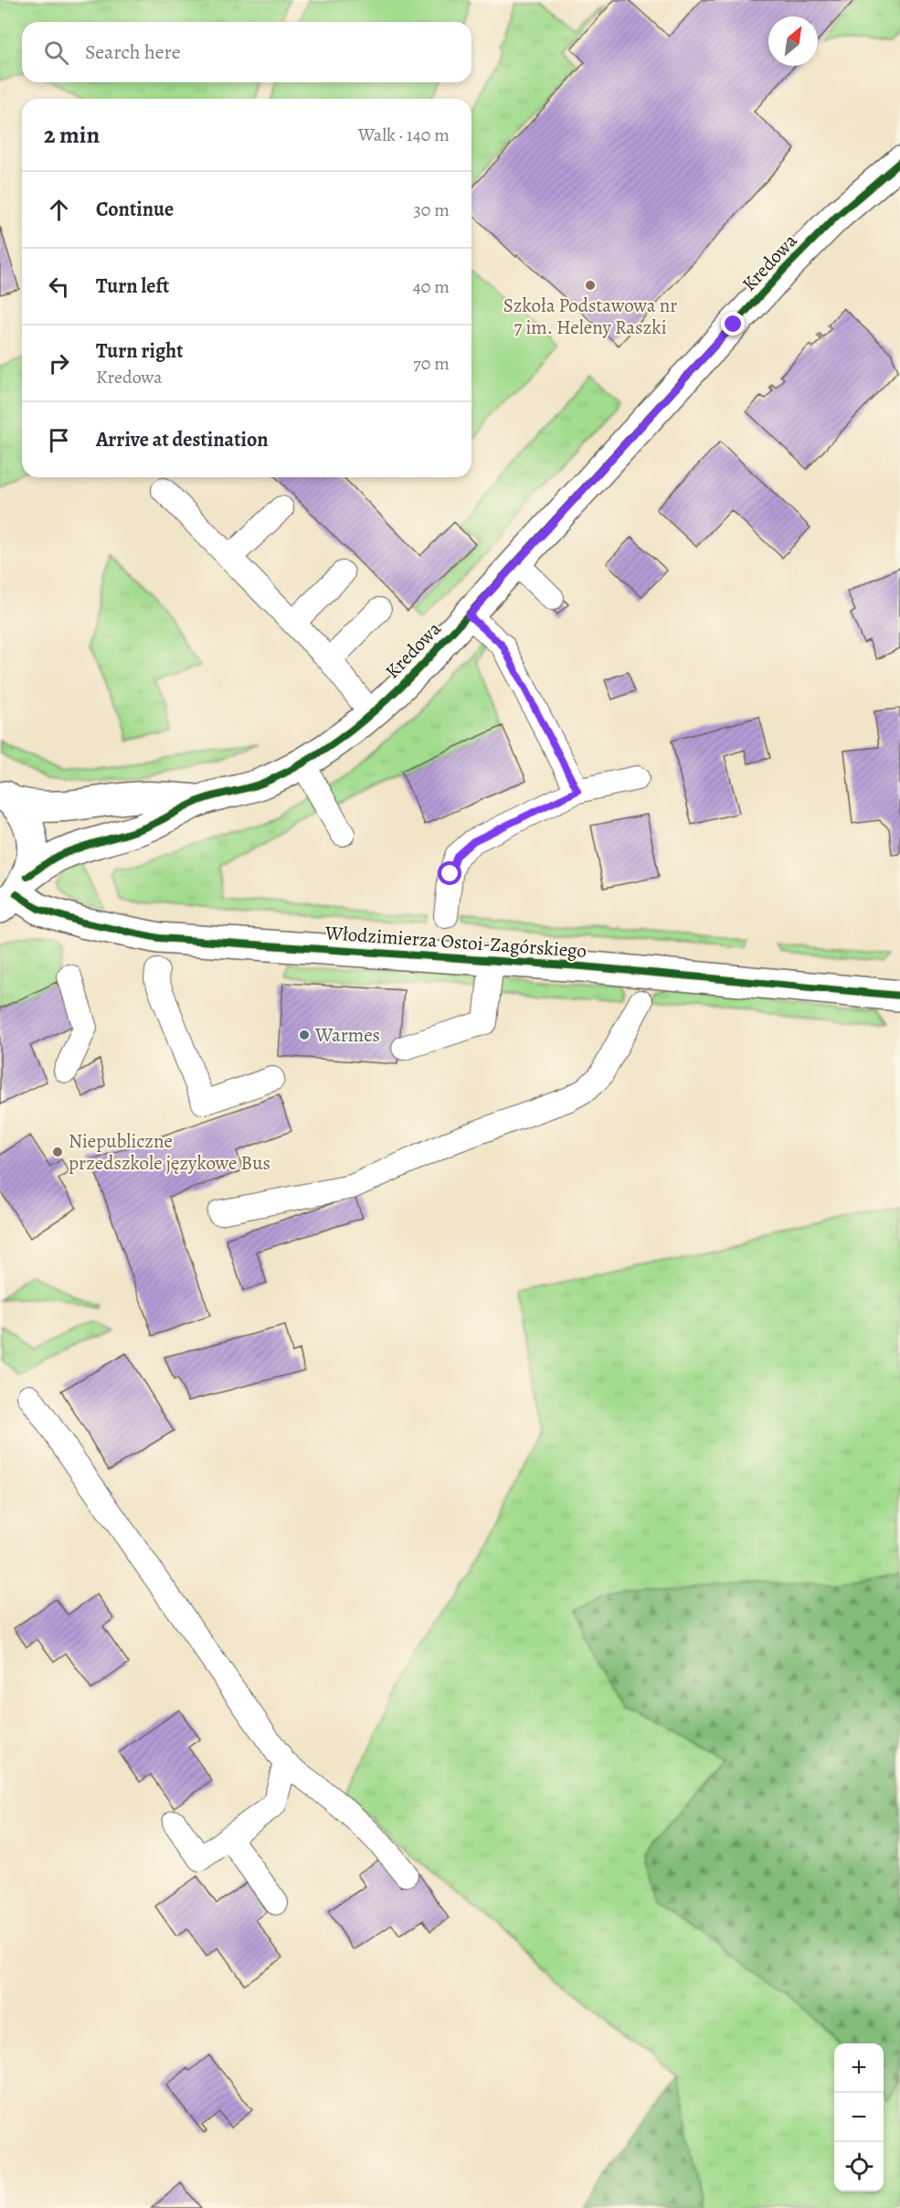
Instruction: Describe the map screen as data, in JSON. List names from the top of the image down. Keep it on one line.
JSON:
{"streets":{"street":["Kredowa","Włodzimierza Ostoi-Zagórskiego"]},"crossings":[["Kredowa","Włodzimierza Ostoi-Zagórskiego"]],"places":["Szkoła Podstawowa nr 7 im. Heleny Raszki","Warmes","Niepubliczne przedszkole językowe Bus"],"north":"top right","page":{"search":"Search here","heading":["2 min","Walk · 140 m"],"list":[["Continue","30 m"],["Turn left","40 m"],["Turn right","Kredowa","70 m"],"Arrive at destination"],"map_buttons":["+","−"]}}
